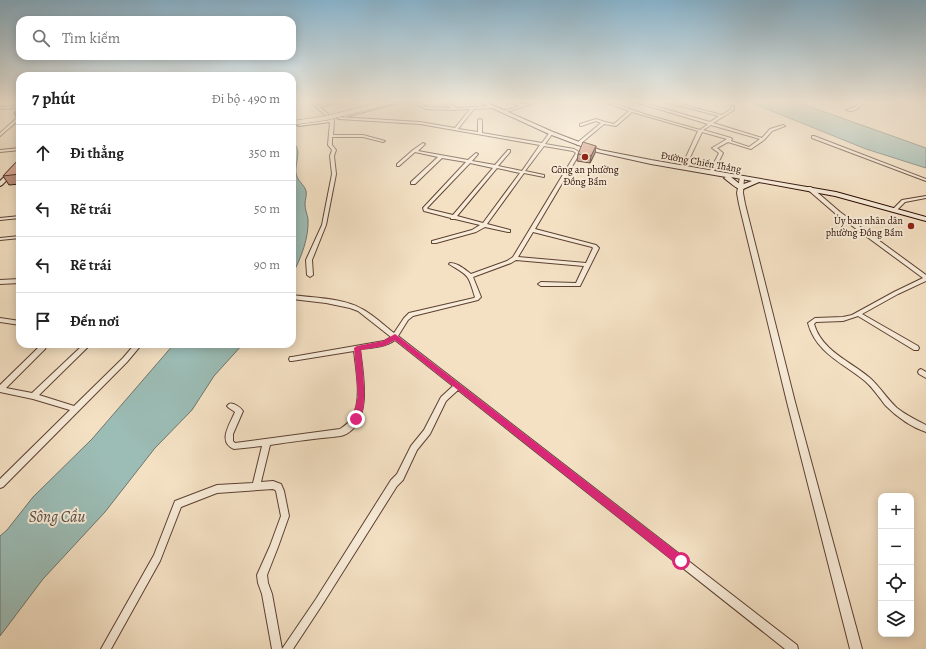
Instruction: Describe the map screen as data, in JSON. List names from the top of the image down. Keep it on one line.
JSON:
{"streets":{"main road":["Đường Chiến Thắng"]},"water":["Sông Cầu"],"places":["Công an phường Đồng Bẩm","Ủy ban nhân dân phường Đồng Bẩm"],"page":{"search":"Tìm kiếm","heading":["7 phút","Đi bộ · 490 m"],"list":[["Đi thẳng","350 m"],["Rẽ trái","50 m"],["Rẽ trái","90 m"],"Đến nơi"],"map_buttons":["+","−"]}}
